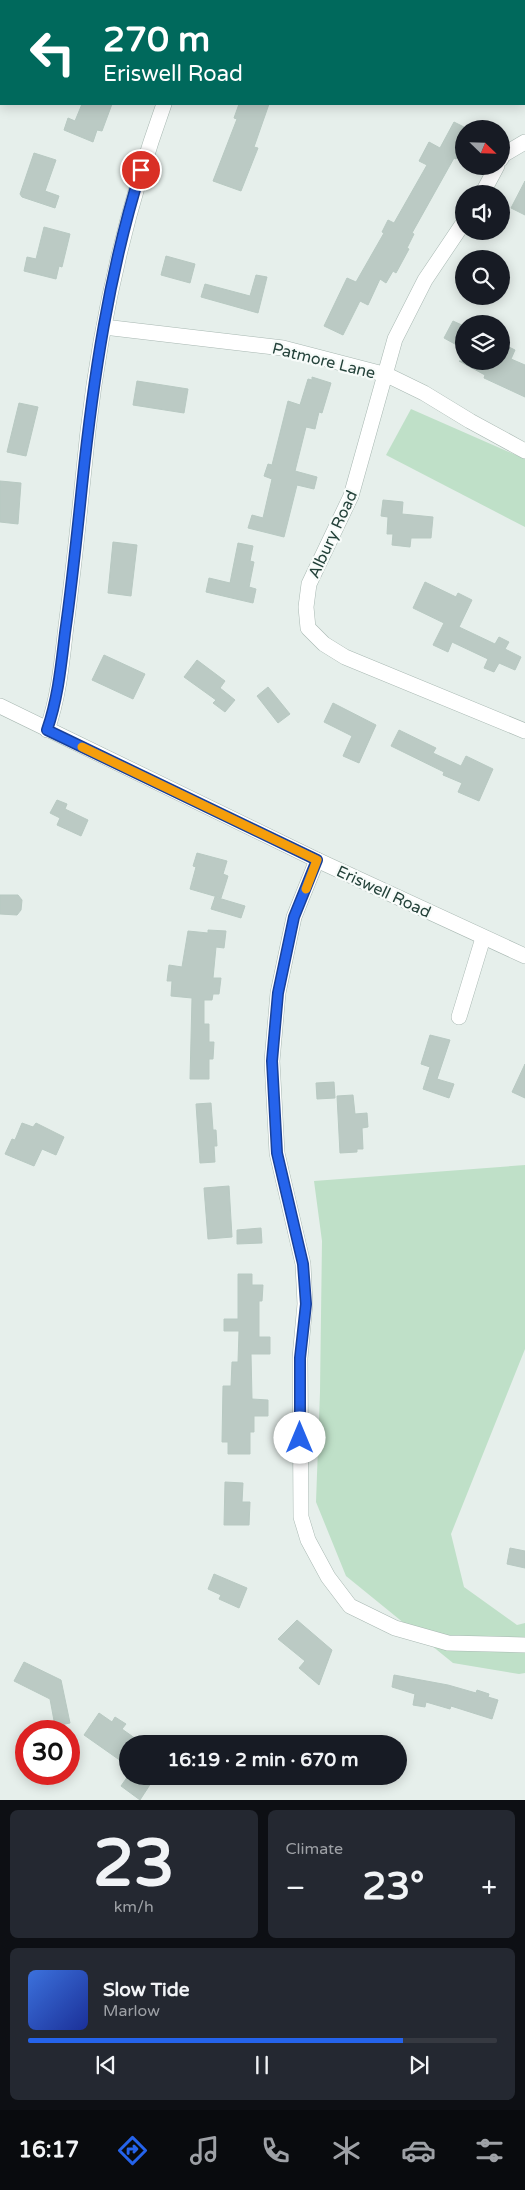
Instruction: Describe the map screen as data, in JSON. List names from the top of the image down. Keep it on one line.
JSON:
{"streets":{"street":["Patmore Lane","Albury Road","Eriswell Road"]},"crossings":[["Patmore Lane","Albury Road"]],"north":"bottom right","page":{"turn":["270 m","Eriswell Road"],"limit":"30","trip":"16:19 · 2 min · 670 m","tile":[["23","km/h"],"Climate"],"heat":["−","23°","+"],"song":["Slow Tide","Marlow"],"tabs":"16:17"}}
